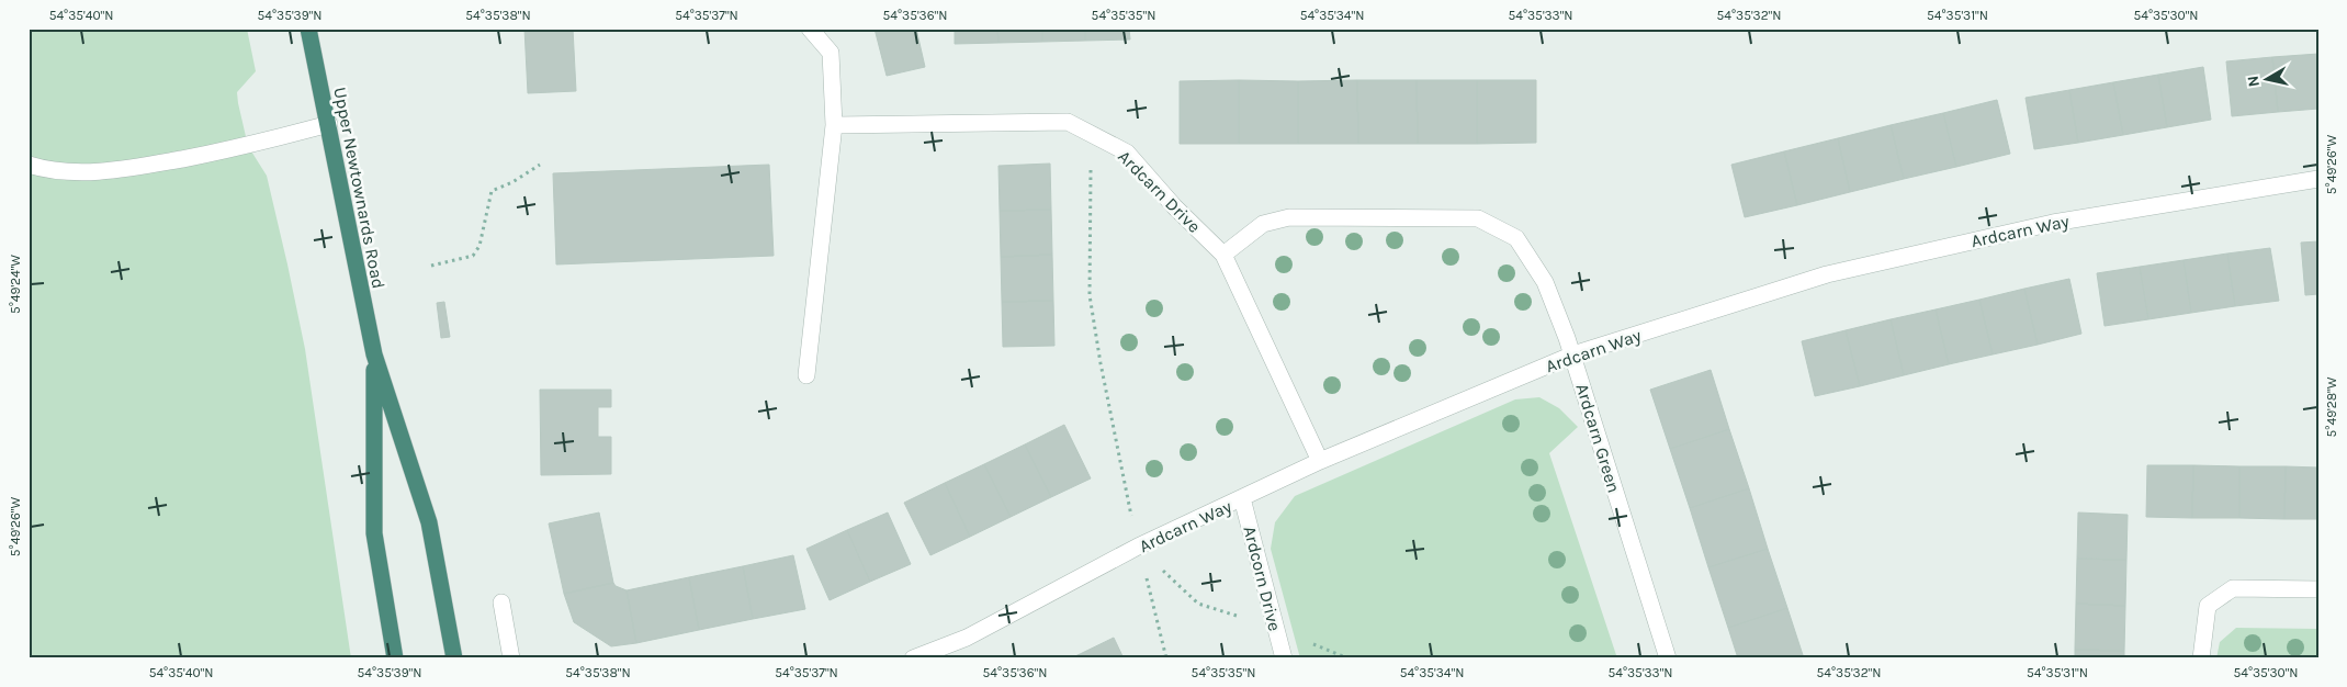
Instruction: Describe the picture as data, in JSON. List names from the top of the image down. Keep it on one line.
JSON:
{"streets":{"highway":["Upper Newtownards Road"],"street":["Ardcarn Drive","Ardcarn Way","Ardcarn Green","Ardcorn Drive"]},"crossings":[["Ardcarn Drive","Ardcarn Way"],["Ardcarn Drive","Ardcarn Green"],["Ardcarn Way","Ardcarn Green"],["Ardcarn Way","Ardcorn Drive"]],"north":"left","coordinates":["54°35'40\"N","54°35'39\"N","54°35'38\"N","54°35'37\"N","54°35'36\"N","54°35'35\"N","54°35'34\"N","54°35'33\"N","54°35'32\"N","54°35'31\"N","54°35'30\"N","5°49'26\"W","5°49'24\"W","5°49'28\"W"]}
